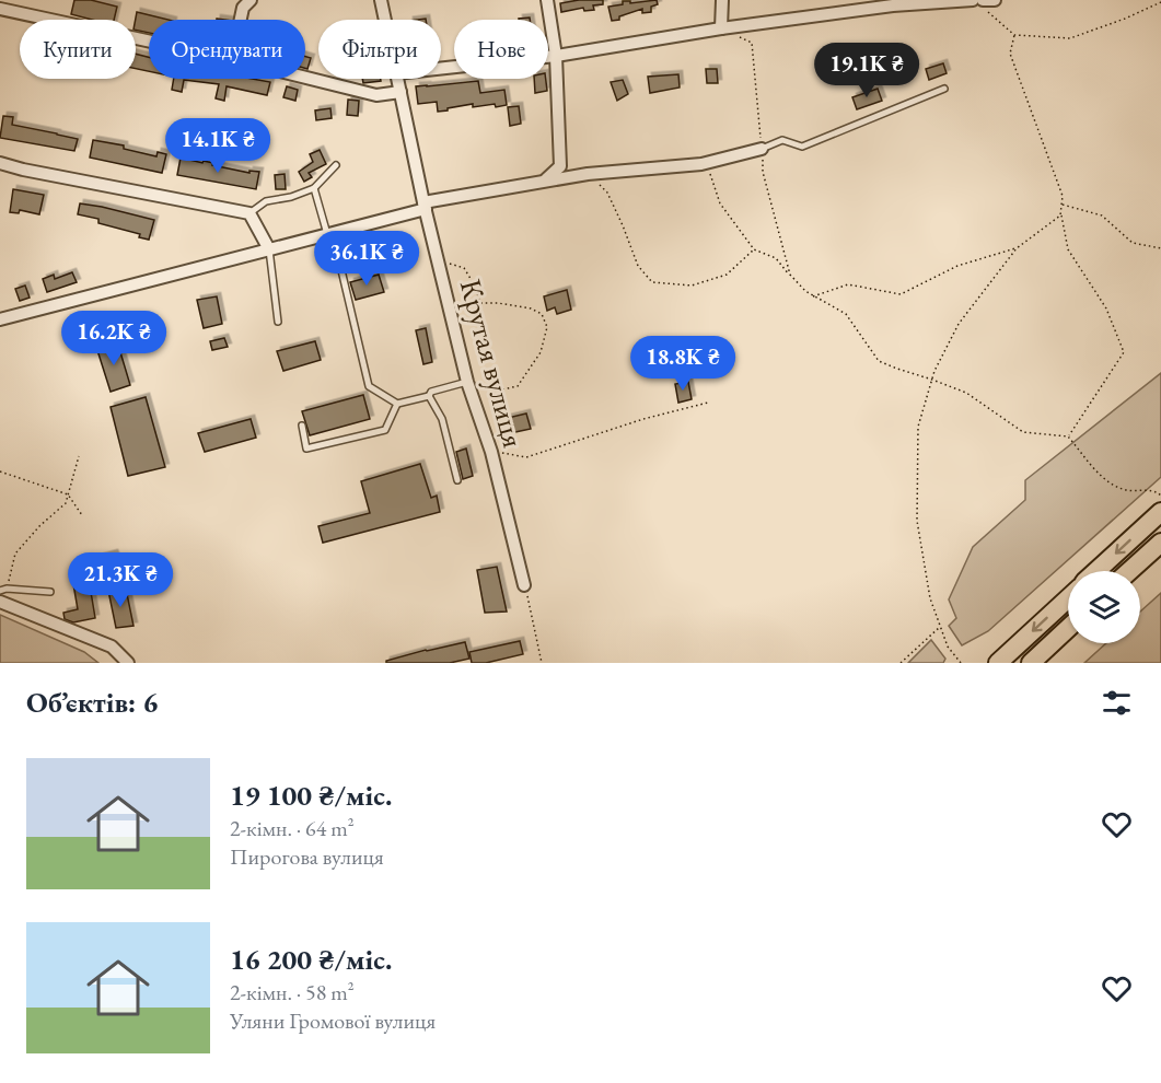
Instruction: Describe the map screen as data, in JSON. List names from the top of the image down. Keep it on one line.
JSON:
{"streets":{"street":["Крутая вулиця"]},"page":{"chip":["Купити","Орендувати","Фільтри","Нове"],"price":["19.1K ₴","14.1K ₴","36.1K ₴","16.2K ₴","18.8K ₴","21.3K ₴"],"heading":"Об’єктів: 6","list":[{"name":"19 100 ₴/міс.","note":"2-кімн. · 64 m² · Пирогова вулиця"},{"name":"16 200 ₴/міс.","note":"2-кімн. · 58 m² · Уляни Громової вулиця"}]}}
